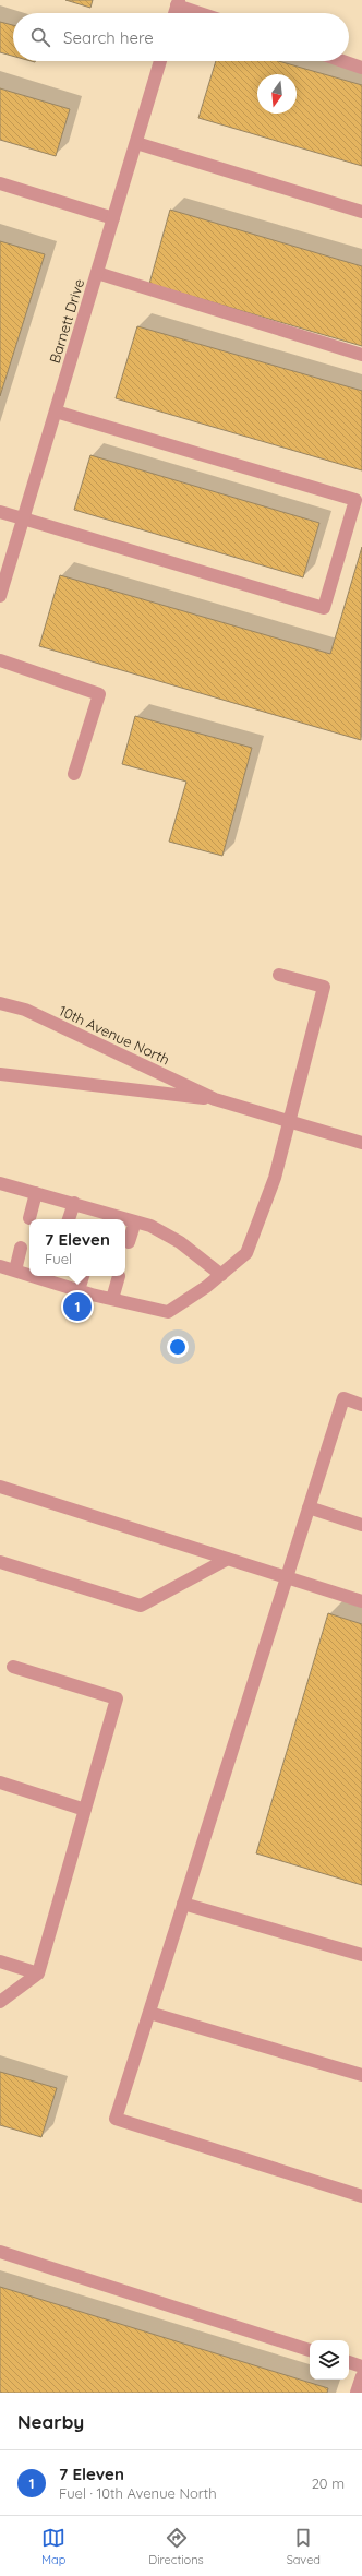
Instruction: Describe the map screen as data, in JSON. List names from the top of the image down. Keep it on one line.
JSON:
{"streets":{"street":["Barnett Drive","10th Avenue North"]},"north":"bottom","page":{"search":"Search here","popup":["7 Eleven","Fuel"],"pins":"1","heading":"Nearby","list":[{"mark":"1","name":"7 Eleven","note":"Fuel · 10th Avenue North","value":"20 m"}],"nav":["Map","Directions","Saved"]}}
